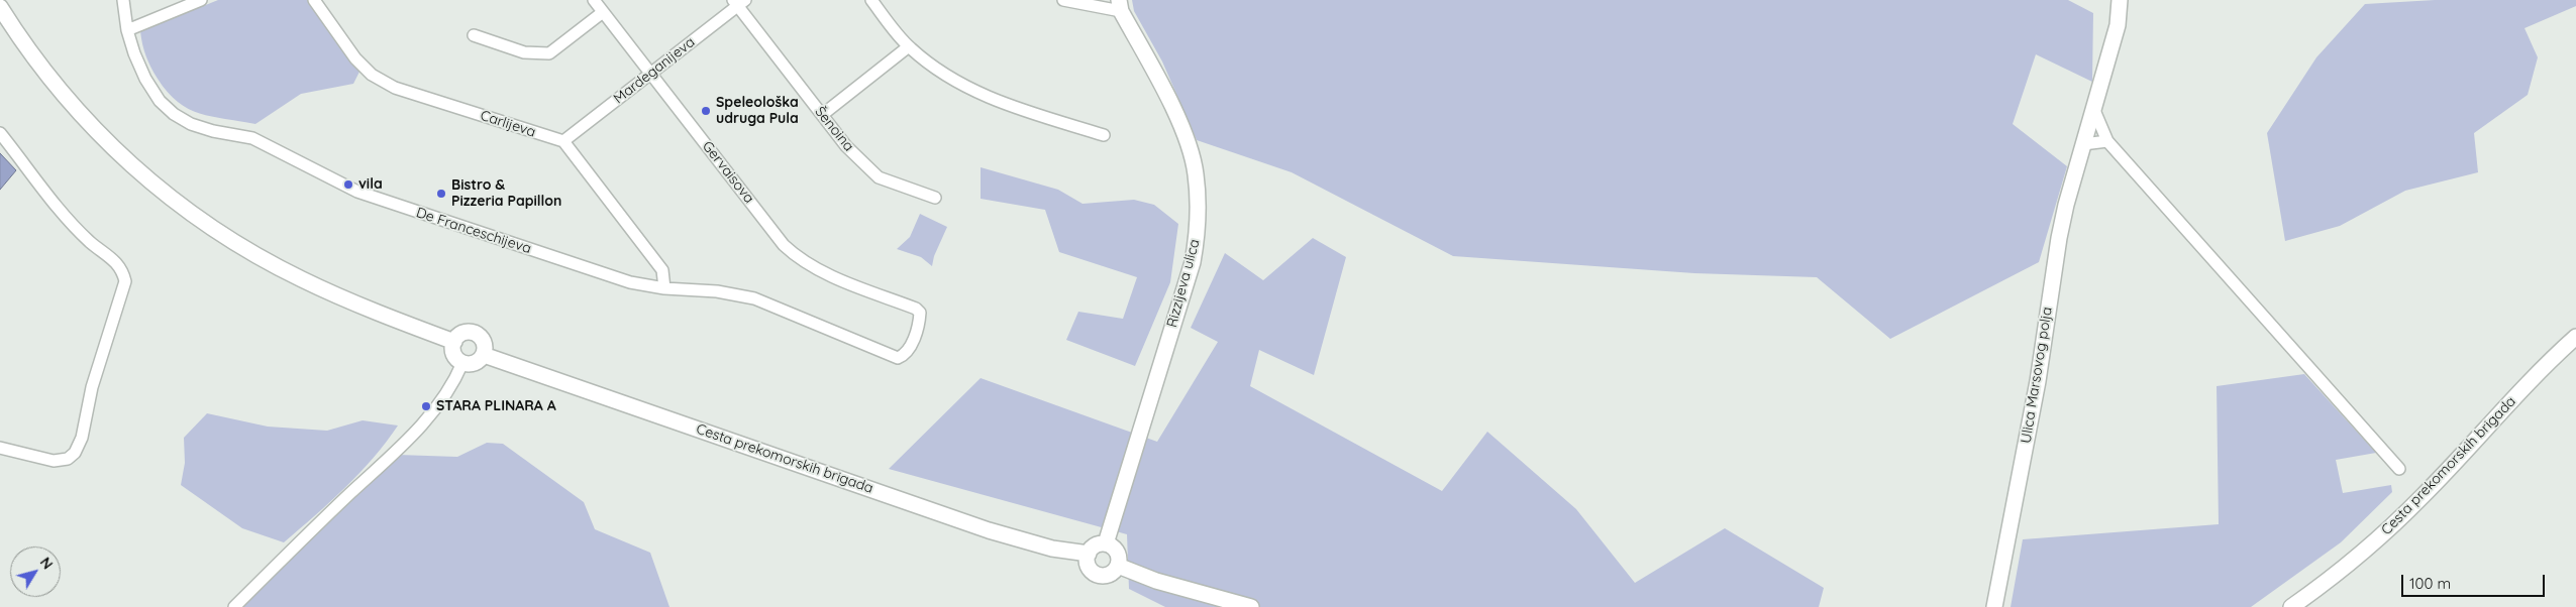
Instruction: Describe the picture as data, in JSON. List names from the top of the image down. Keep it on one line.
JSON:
{"streets":{"main road":["Rizzijeva ulica","Ulica Marsovog polja","Cesta prekomorskih brigada"],"street":["Mardeganijeva","Carlijeva","Šenoina","Gervaisova","De Franceschijeva"]},"crossings":[["Mardeganijeva","Carlijeva"],["Mardeganijeva","Šenoina"],["Mardeganijeva","Gervaisova"],["Gervaisova","De Franceschijeva"],["Rizzijeva ulica","Cesta prekomorskih brigada"]],"places":["Speleološka udruga Pula","vila","Bistro & Pizzeria Papillon","STARA PLINARA A"],"scale_bar":"100 m","north":"top right"}
